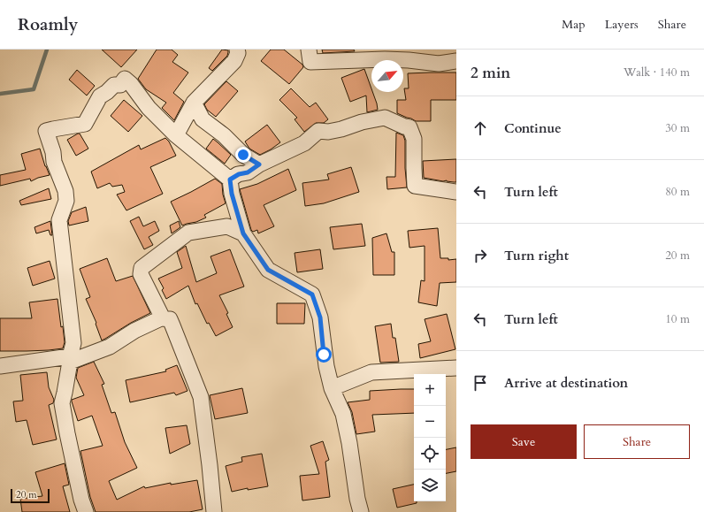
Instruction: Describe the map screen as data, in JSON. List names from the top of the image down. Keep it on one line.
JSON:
{"scale_bar":"20 m","north":"top right","page":{"header":"Roamly","nav":["Map","Layers","Share"],"heading":["2 min","Walk · 140 m"],"list":[["Continue","30 m"],["Turn left","80 m"],["Turn right","20 m"],["Turn left","10 m"],"Arrive at destination"],"map_buttons":["+","−"],"buttons":["Save","Share"],"scale":"20 m"}}
